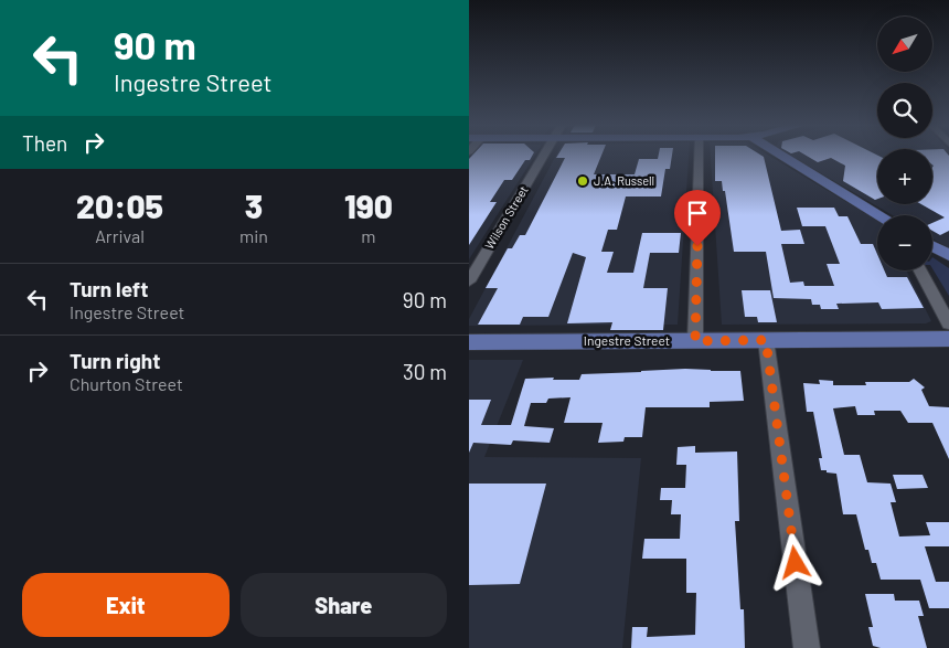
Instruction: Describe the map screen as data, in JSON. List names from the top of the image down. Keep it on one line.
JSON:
{"streets":{"main road":["Ingestre Street"],"street":["Wilson Street"]},"places":["J.A. Russell"],"north":"bottom left","page":{"turn":["90 m","Ingestre Street"],"map_buttons":["+","−"],"then":"Then","eta":["20:05","Arrival","3","min","190","m"],"list":[{"name":"Turn left","note":"Ingestre Street","value":"90 m"},{"name":"Turn right","note":"Churton Street","value":"30 m"}],"buttons":["Exit","Share"]}}
